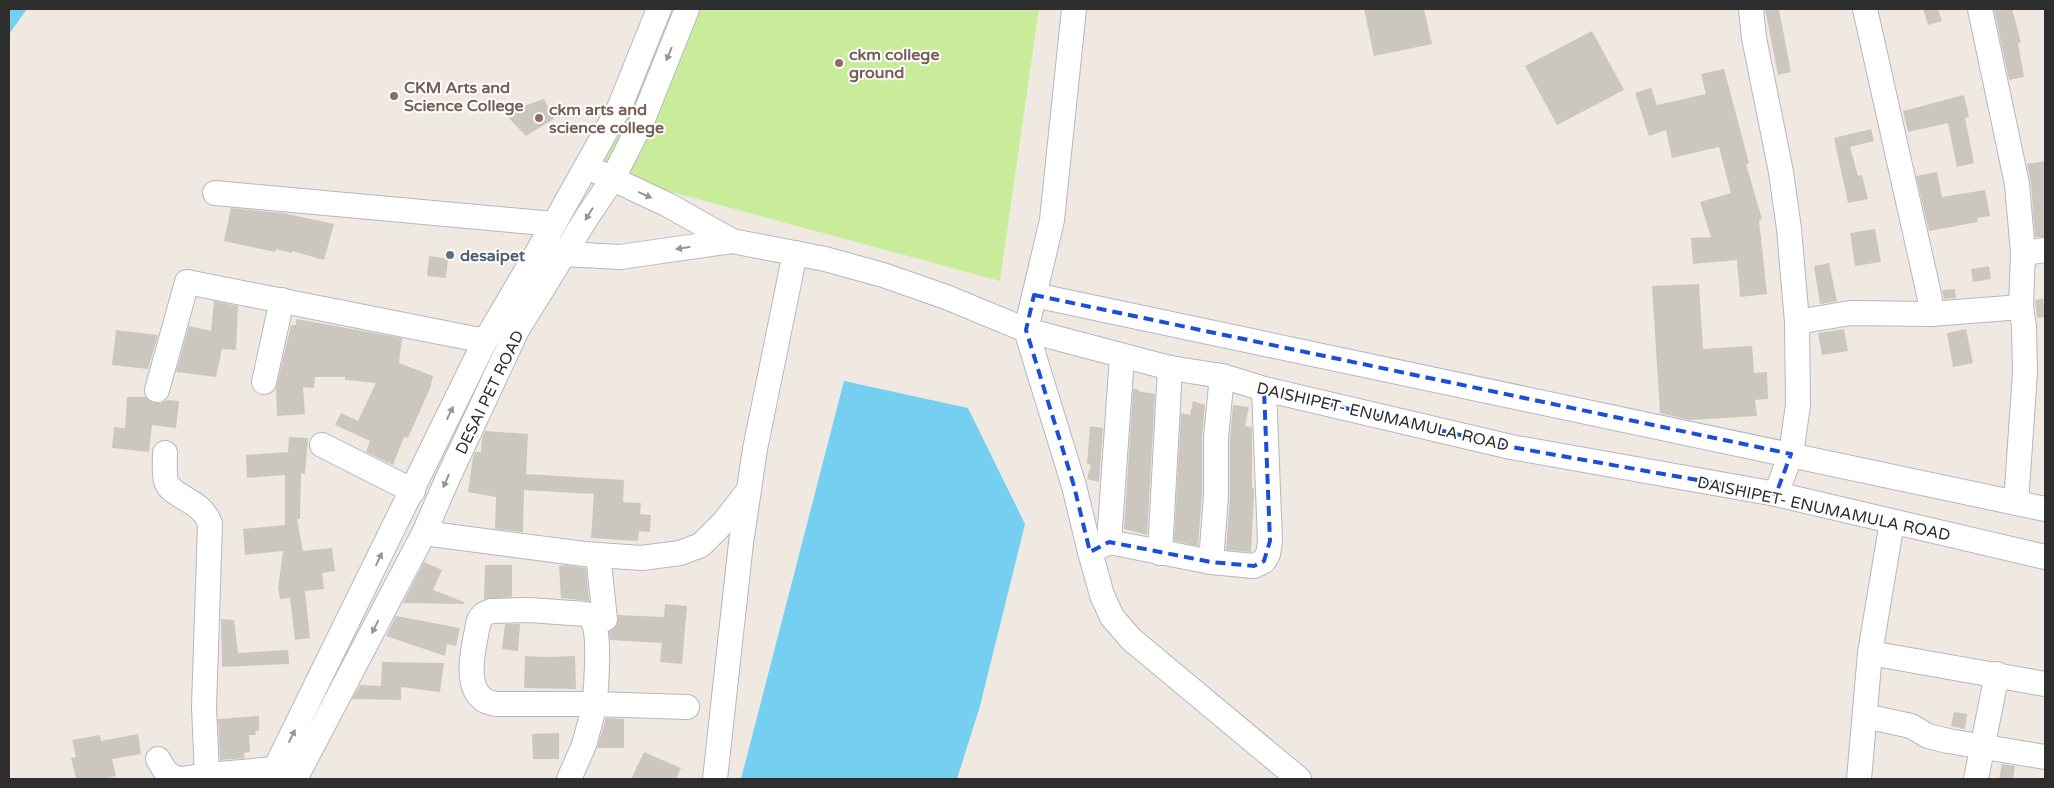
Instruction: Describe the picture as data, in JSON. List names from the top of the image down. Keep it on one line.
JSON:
{"streets":{"street":["DESAI PET ROAD","DAISHIPET- ENUMAMULA ROAD"]},"crossings":[["DESAI PET ROAD","DAISHIPET- ENUMAMULA ROAD"]],"places":["ckm college ground","CKM Arts and Science College","ckm arts and science college","desaipet"]}
